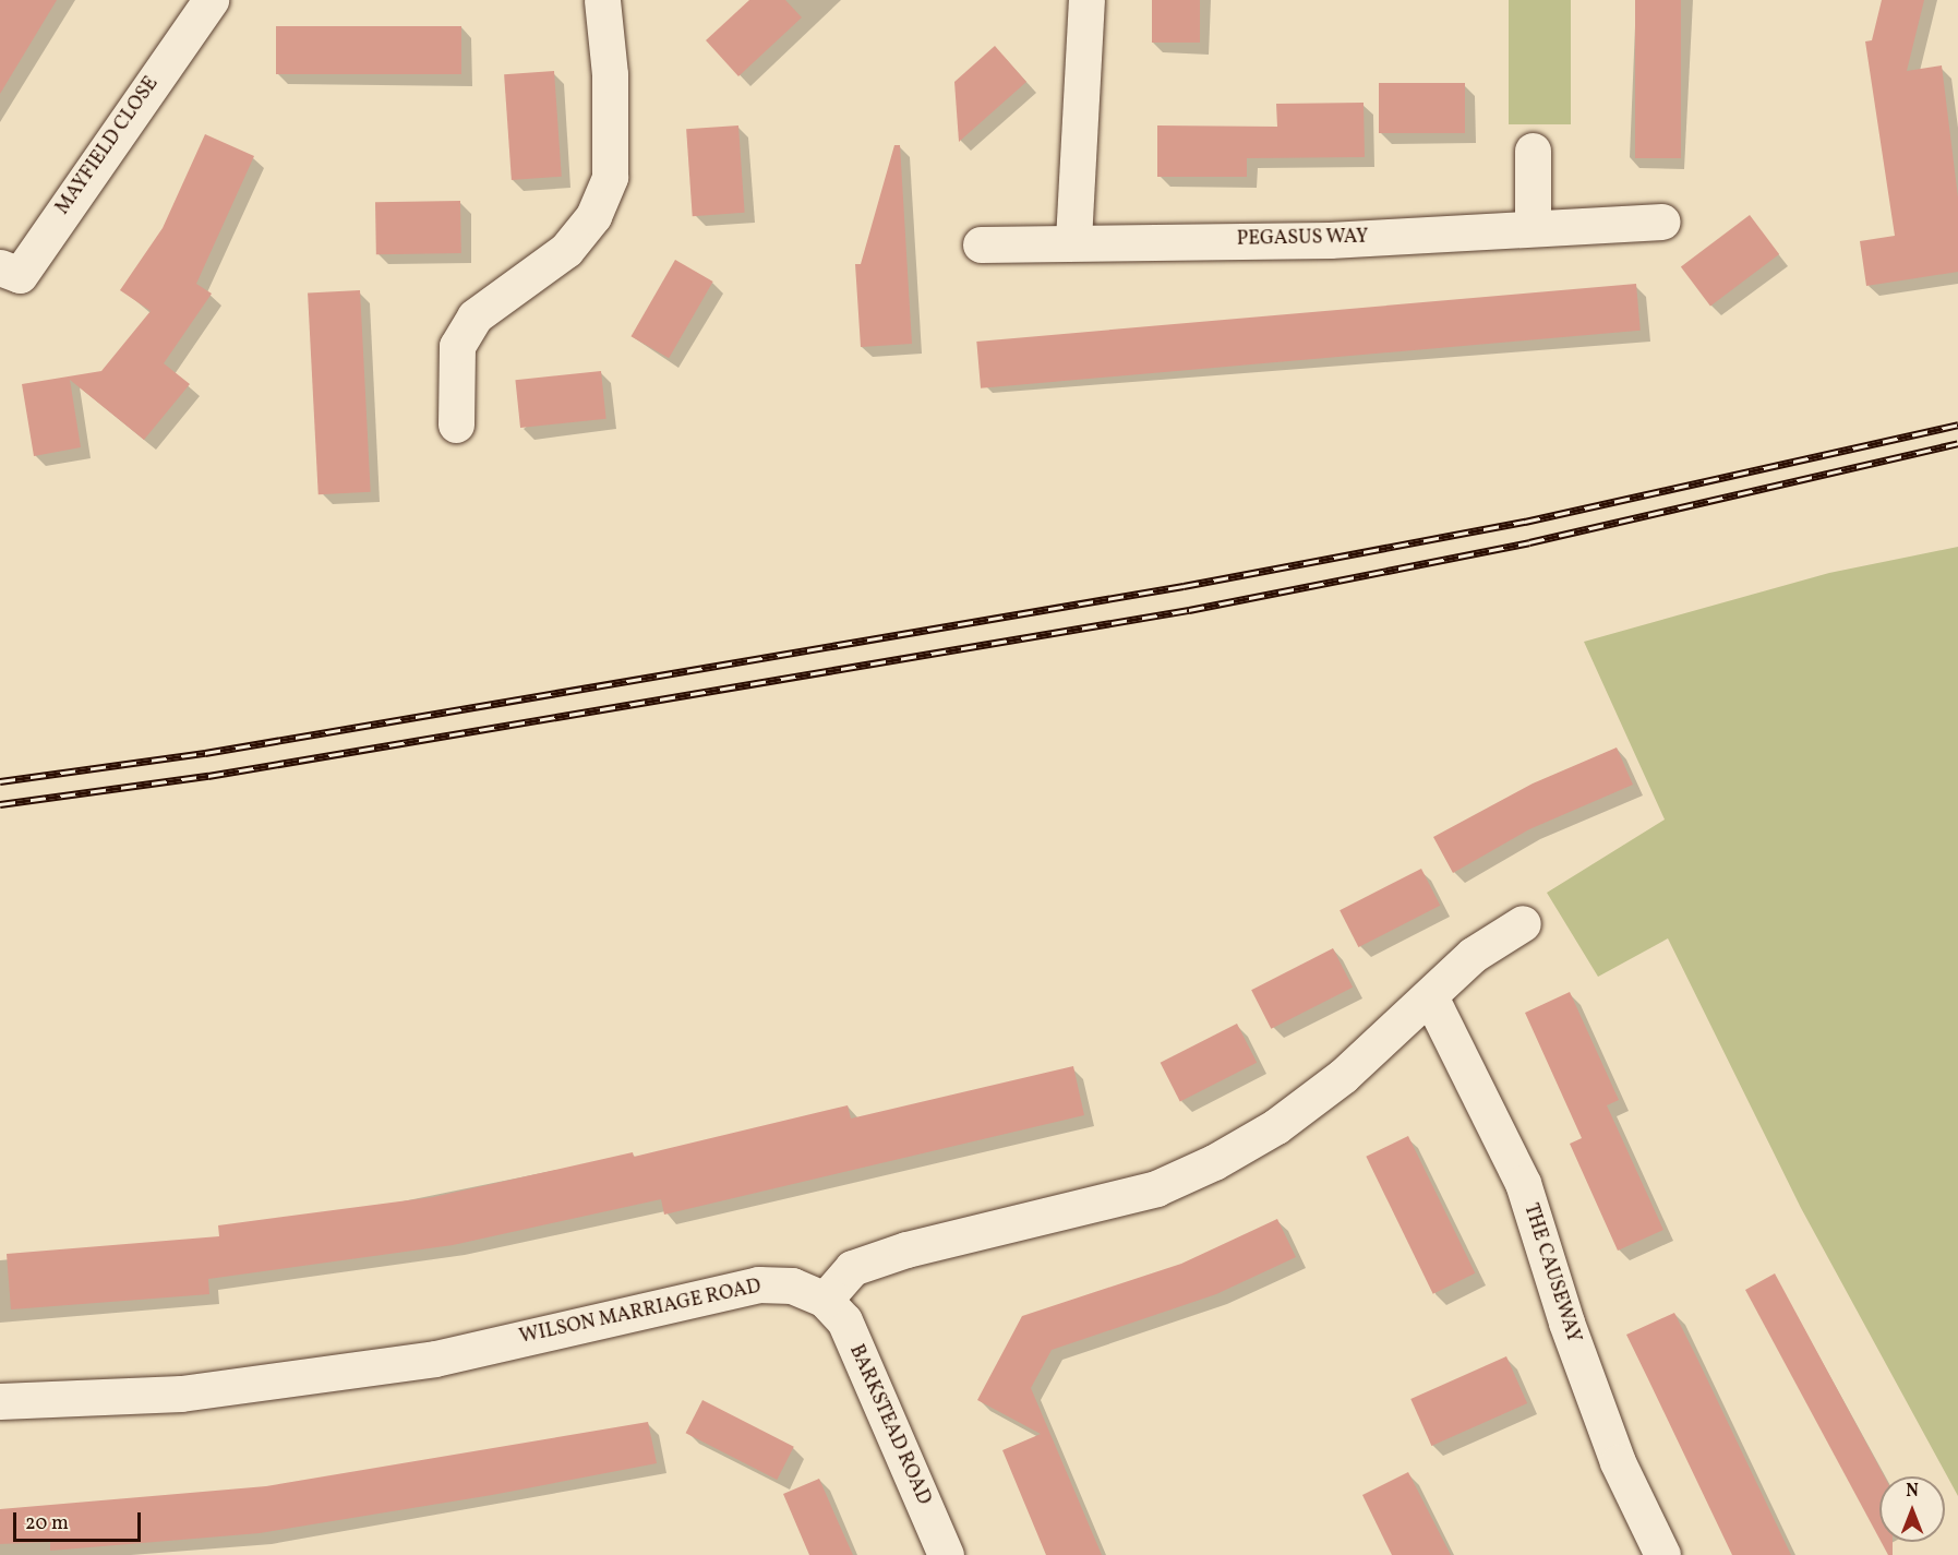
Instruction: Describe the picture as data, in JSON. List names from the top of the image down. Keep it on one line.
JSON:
{"streets":{"street":["MAYFIELD CLOSE","PEGASUS WAY","THE CAUSEWAY","WILSON MARRIAGE ROAD","BARKSTEAD ROAD"]},"crossings":[["WILSON MARRIAGE ROAD","BARKSTEAD ROAD"]],"scale_bar":"20 m","north":"top"}
